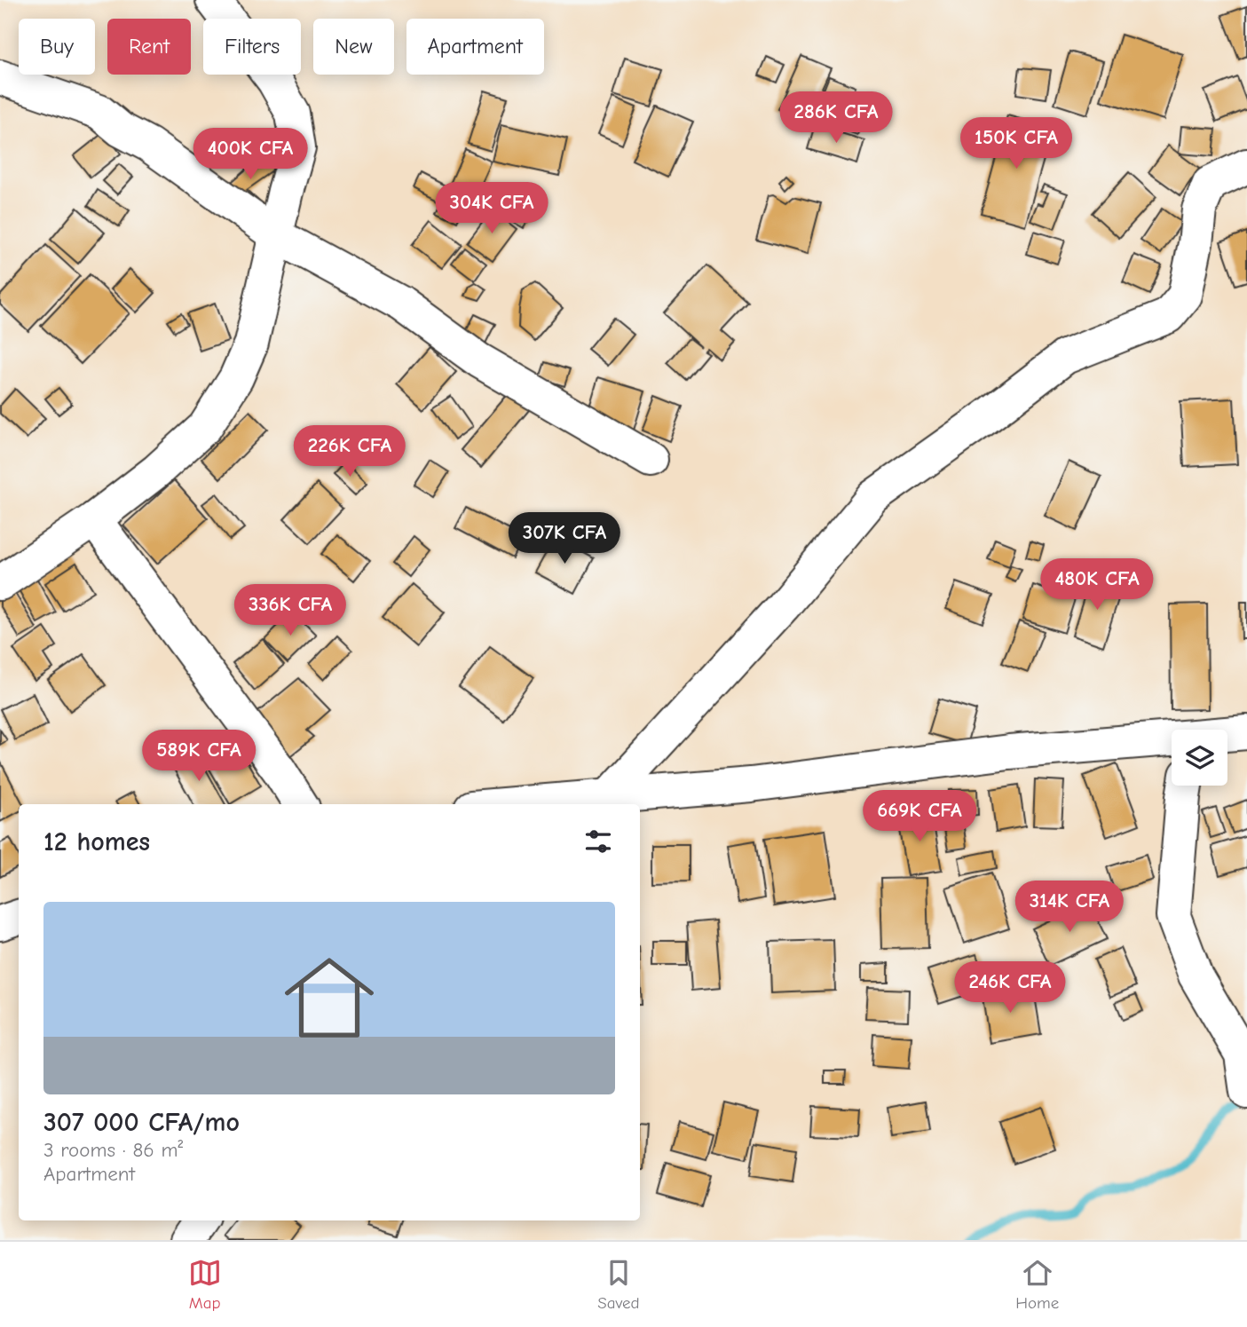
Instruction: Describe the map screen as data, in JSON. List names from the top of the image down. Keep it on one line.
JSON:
{"page":{"chip":["Buy","Rent","Filters","New","Apartment"],"price":["286K CFA","150K CFA","400K CFA","304K CFA","226K CFA","307K CFA","480K CFA","336K CFA","589K CFA","669K CFA","314K CFA","246K CFA"],"heading":"12 homes","list":[{"name":"307 000 CFA/mo","note":"3 rooms · 86 m² · Apartment"}],"tabs":["Map","Saved","Home"]}}
